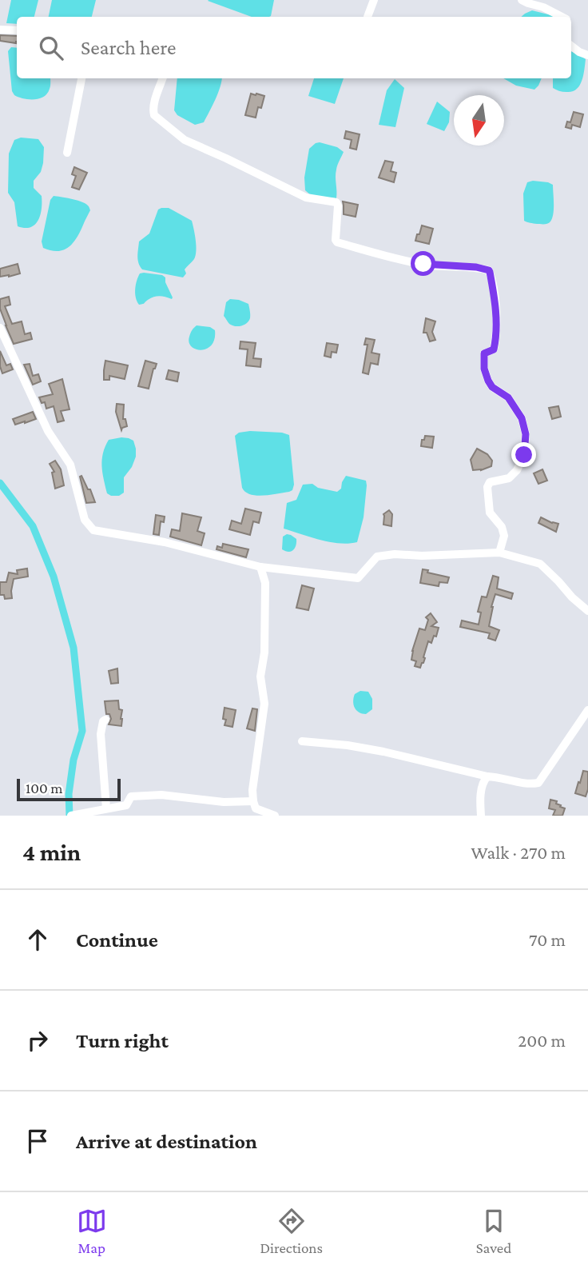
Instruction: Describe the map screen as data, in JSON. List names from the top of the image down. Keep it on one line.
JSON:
{"scale_bar":"100 m","north":"bottom","page":{"search":"Search here","scale":"100 m","heading":["4 min","Walk · 270 m"],"list":[["Continue","70 m"],["Turn right","200 m"],"Arrive at destination"],"nav":["Map","Directions","Saved"]}}
